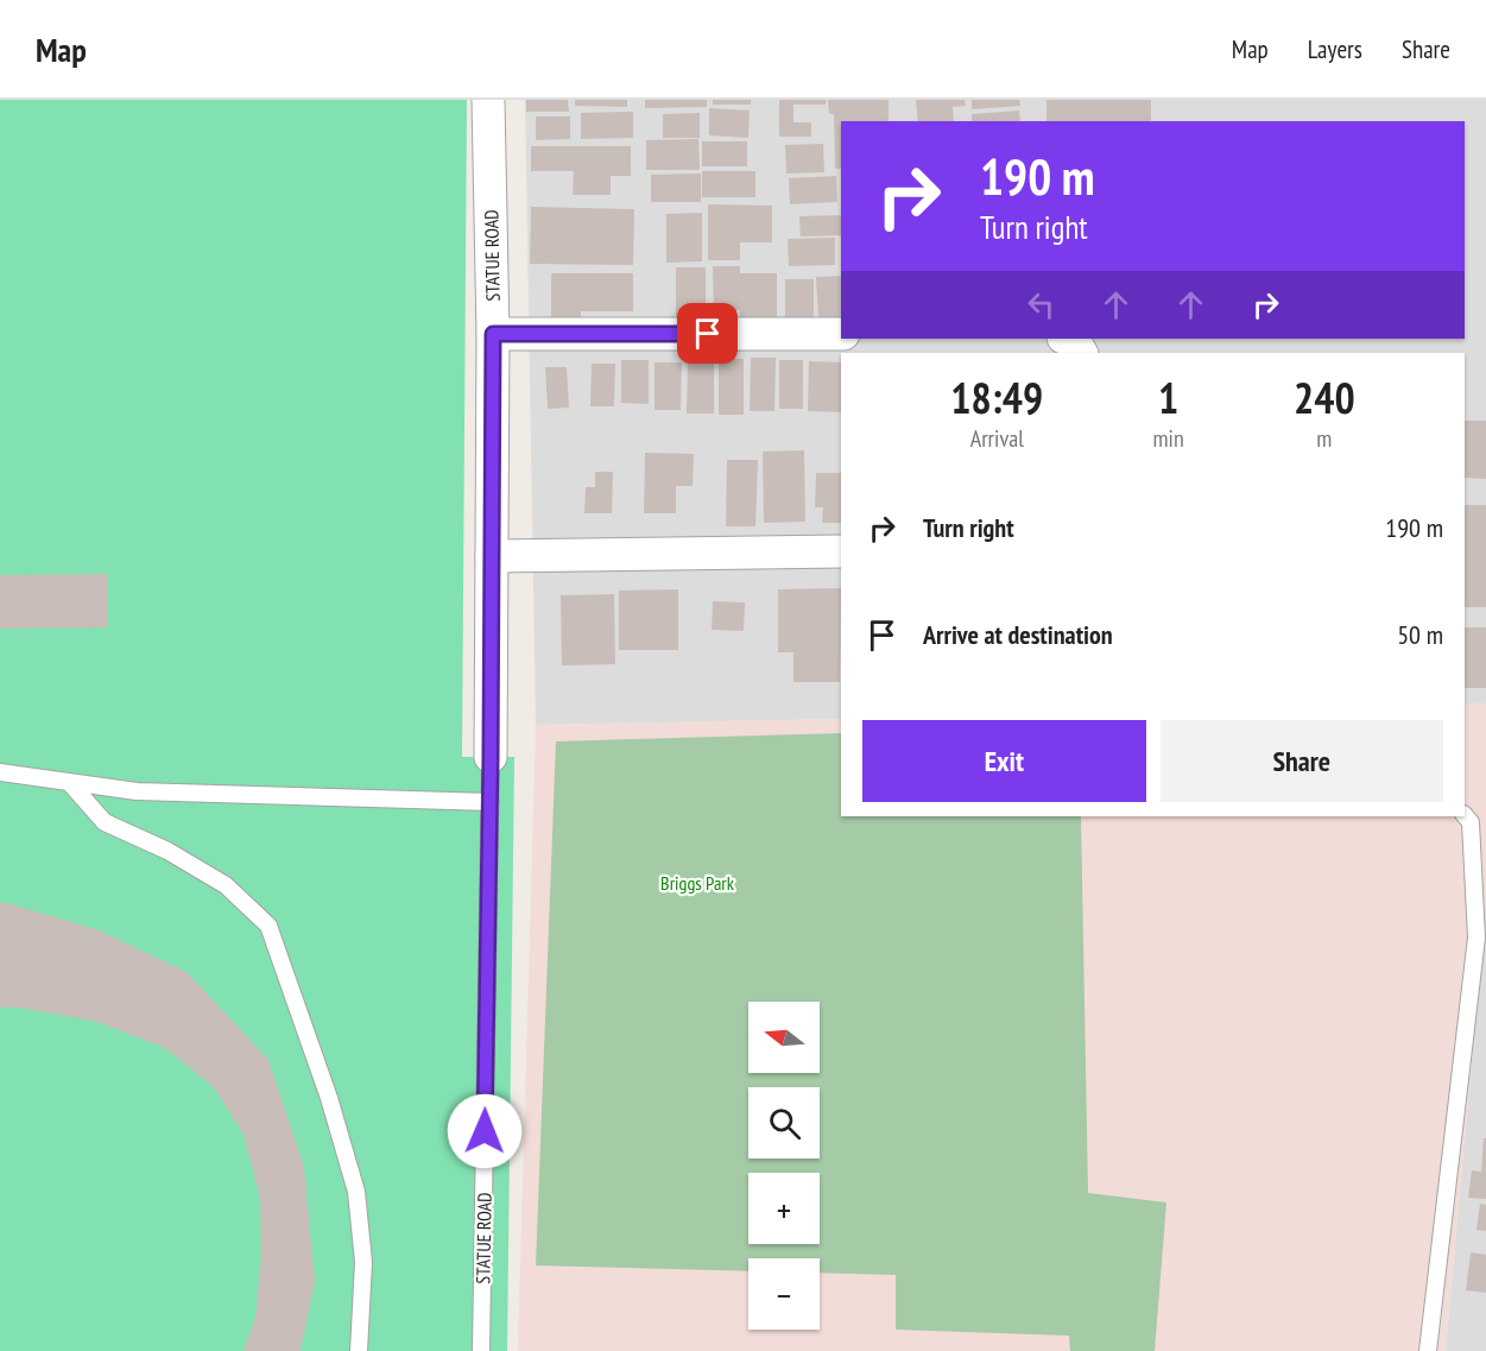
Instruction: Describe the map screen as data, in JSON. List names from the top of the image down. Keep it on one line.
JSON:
{"streets":{"street":["STATUE ROAD"]},"parks":["Briggs Park"],"north":"left","page":{"header":"Map","nav":["Map","Layers","Share"],"turn":["190 m","Turn right"],"eta":["18:49","Arrival","1","min","240","m"],"list":[{"name":"Turn right","value":"190 m"},{"name":"Arrive at destination","value":"50 m"}],"buttons":["Exit","Share"],"map_buttons":["+","−"]}}
